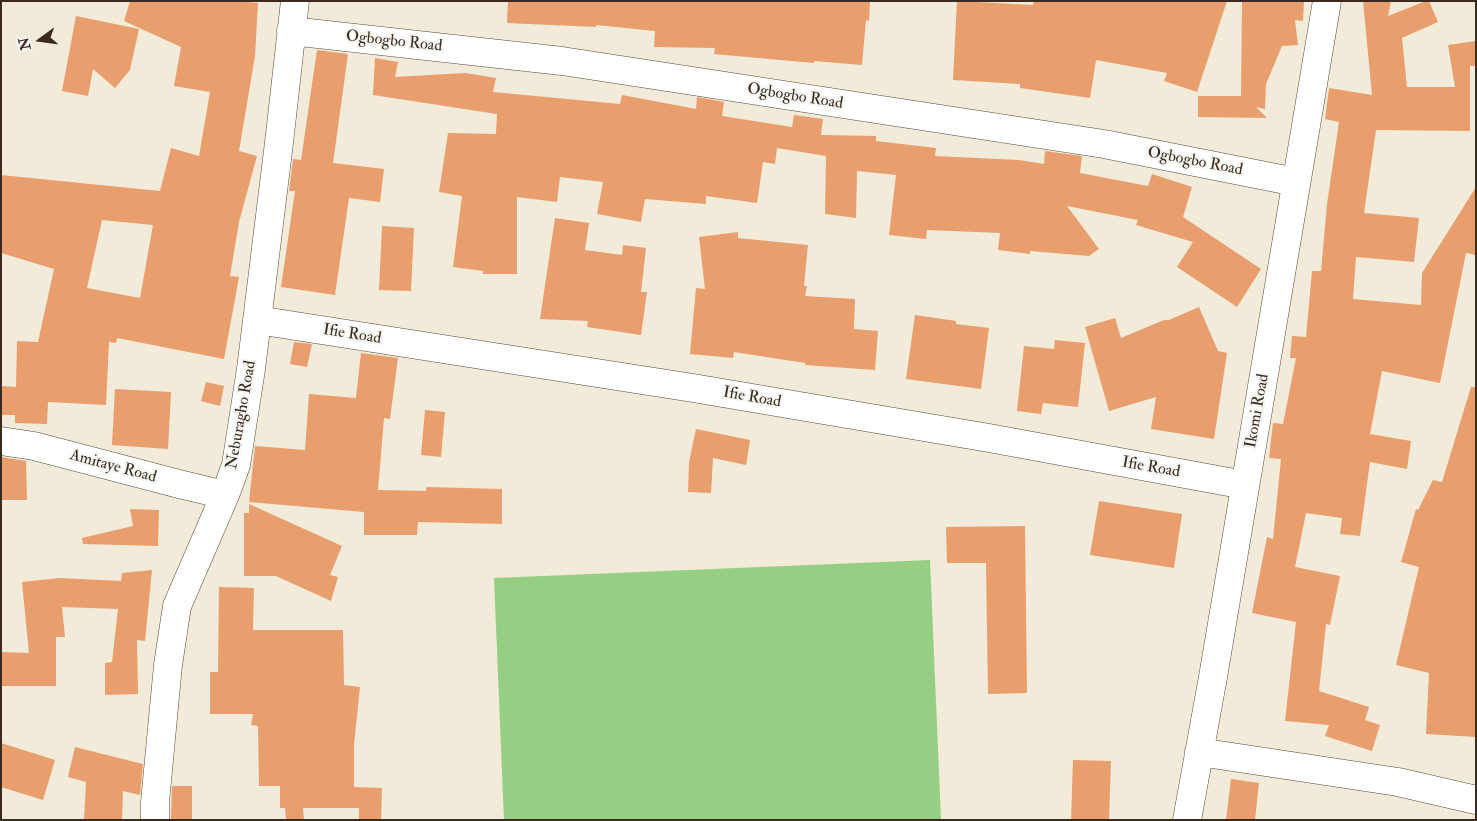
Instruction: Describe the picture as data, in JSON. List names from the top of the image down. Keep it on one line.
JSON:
{"streets":{"street":["Ogbogbo Road","Ifie Road","Ikomi Road","Neburagho Road","Amitaye Road"]},"crossings":[["Ogbogbo Road","Ikomi Road"],["Ogbogbo Road","Neburagho Road"],["Ifie Road","Ikomi Road"],["Ifie Road","Neburagho Road"],["Neburagho Road","Amitaye Road"]],"north":"left"}
